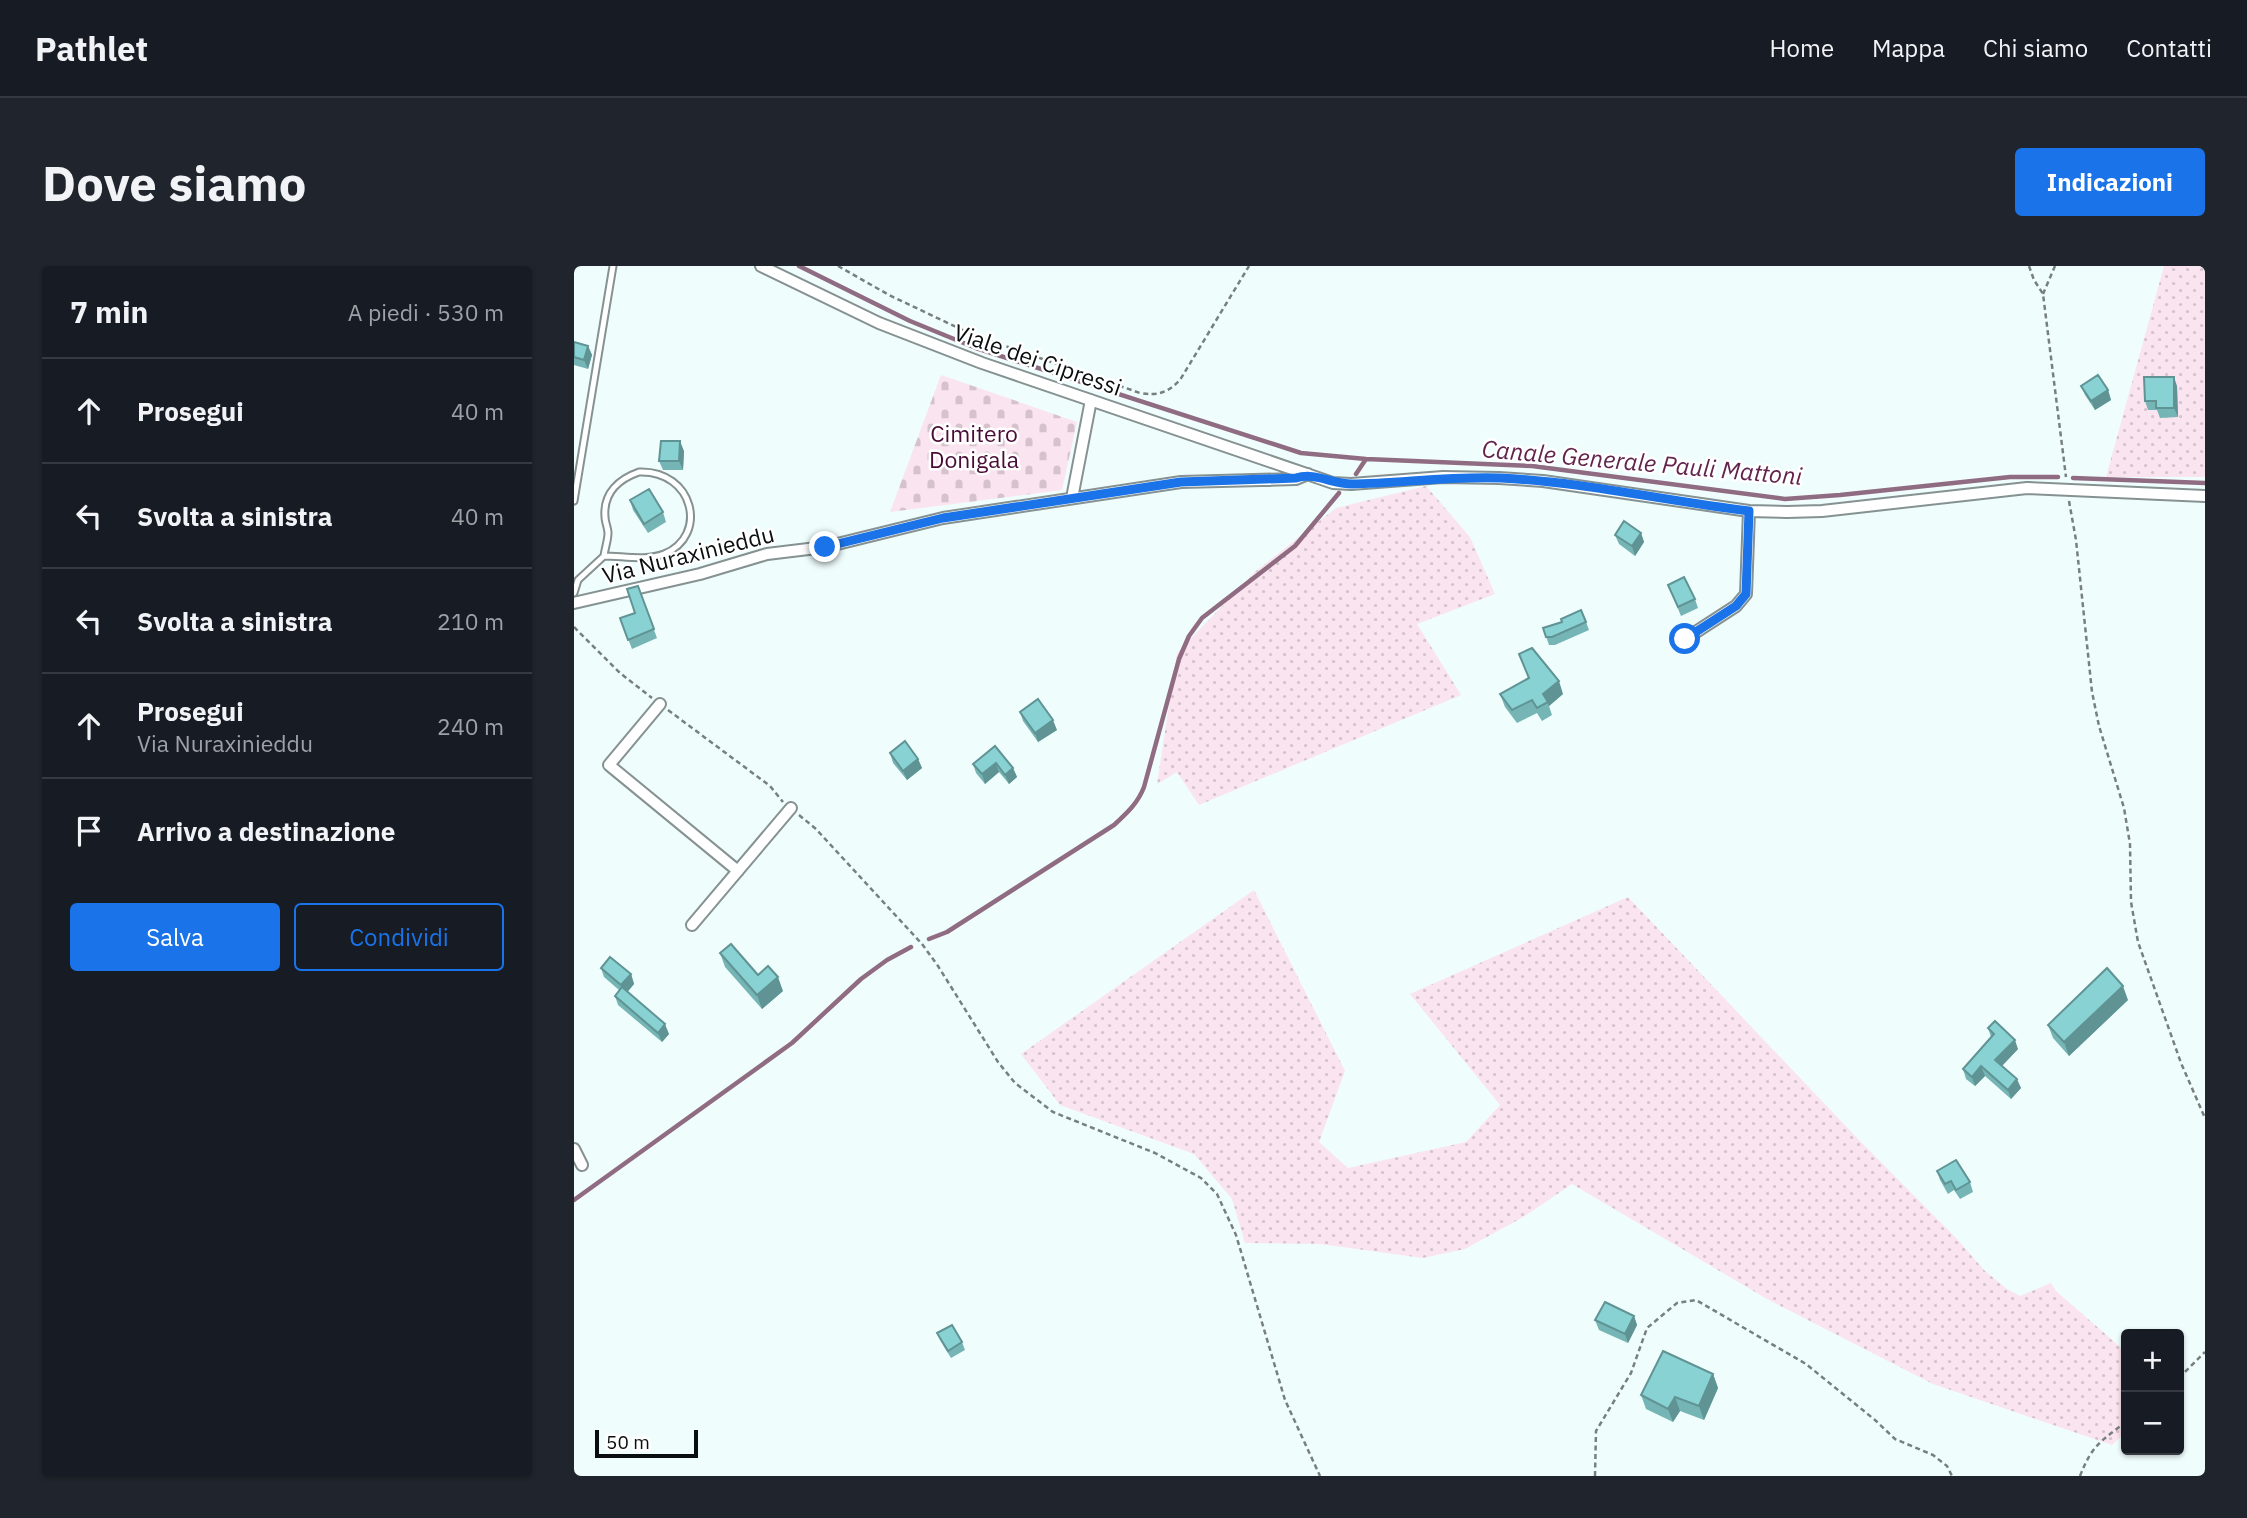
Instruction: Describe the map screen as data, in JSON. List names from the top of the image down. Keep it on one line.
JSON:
{"streets":{"street":["Viale dei Cipressi","Via Nuraxinieddu"]},"crossings":[["Viale dei Cipressi","Via Nuraxinieddu"]],"water":["Canale Generale Pauli Mattoni"],"parks":["Cimitero Donigala"],"scale_bar":"50 m","page":{"header":"Pathlet","nav":["Home","Mappa","Chi siamo","Contatti"],"buttons":["Indicazioni",["Salva","Condividi"]],"title":"Dove siamo","heading":["7 min","A piedi · 530 m"],"list":[["Prosegui","40 m"],["Svolta a sinistra","40 m"],["Svolta a sinistra","210 m"],["Prosegui","Via Nuraxinieddu","240 m"],"Arrivo a destinazione"],"map_buttons":["+","−"],"scale":"50 m"}}
